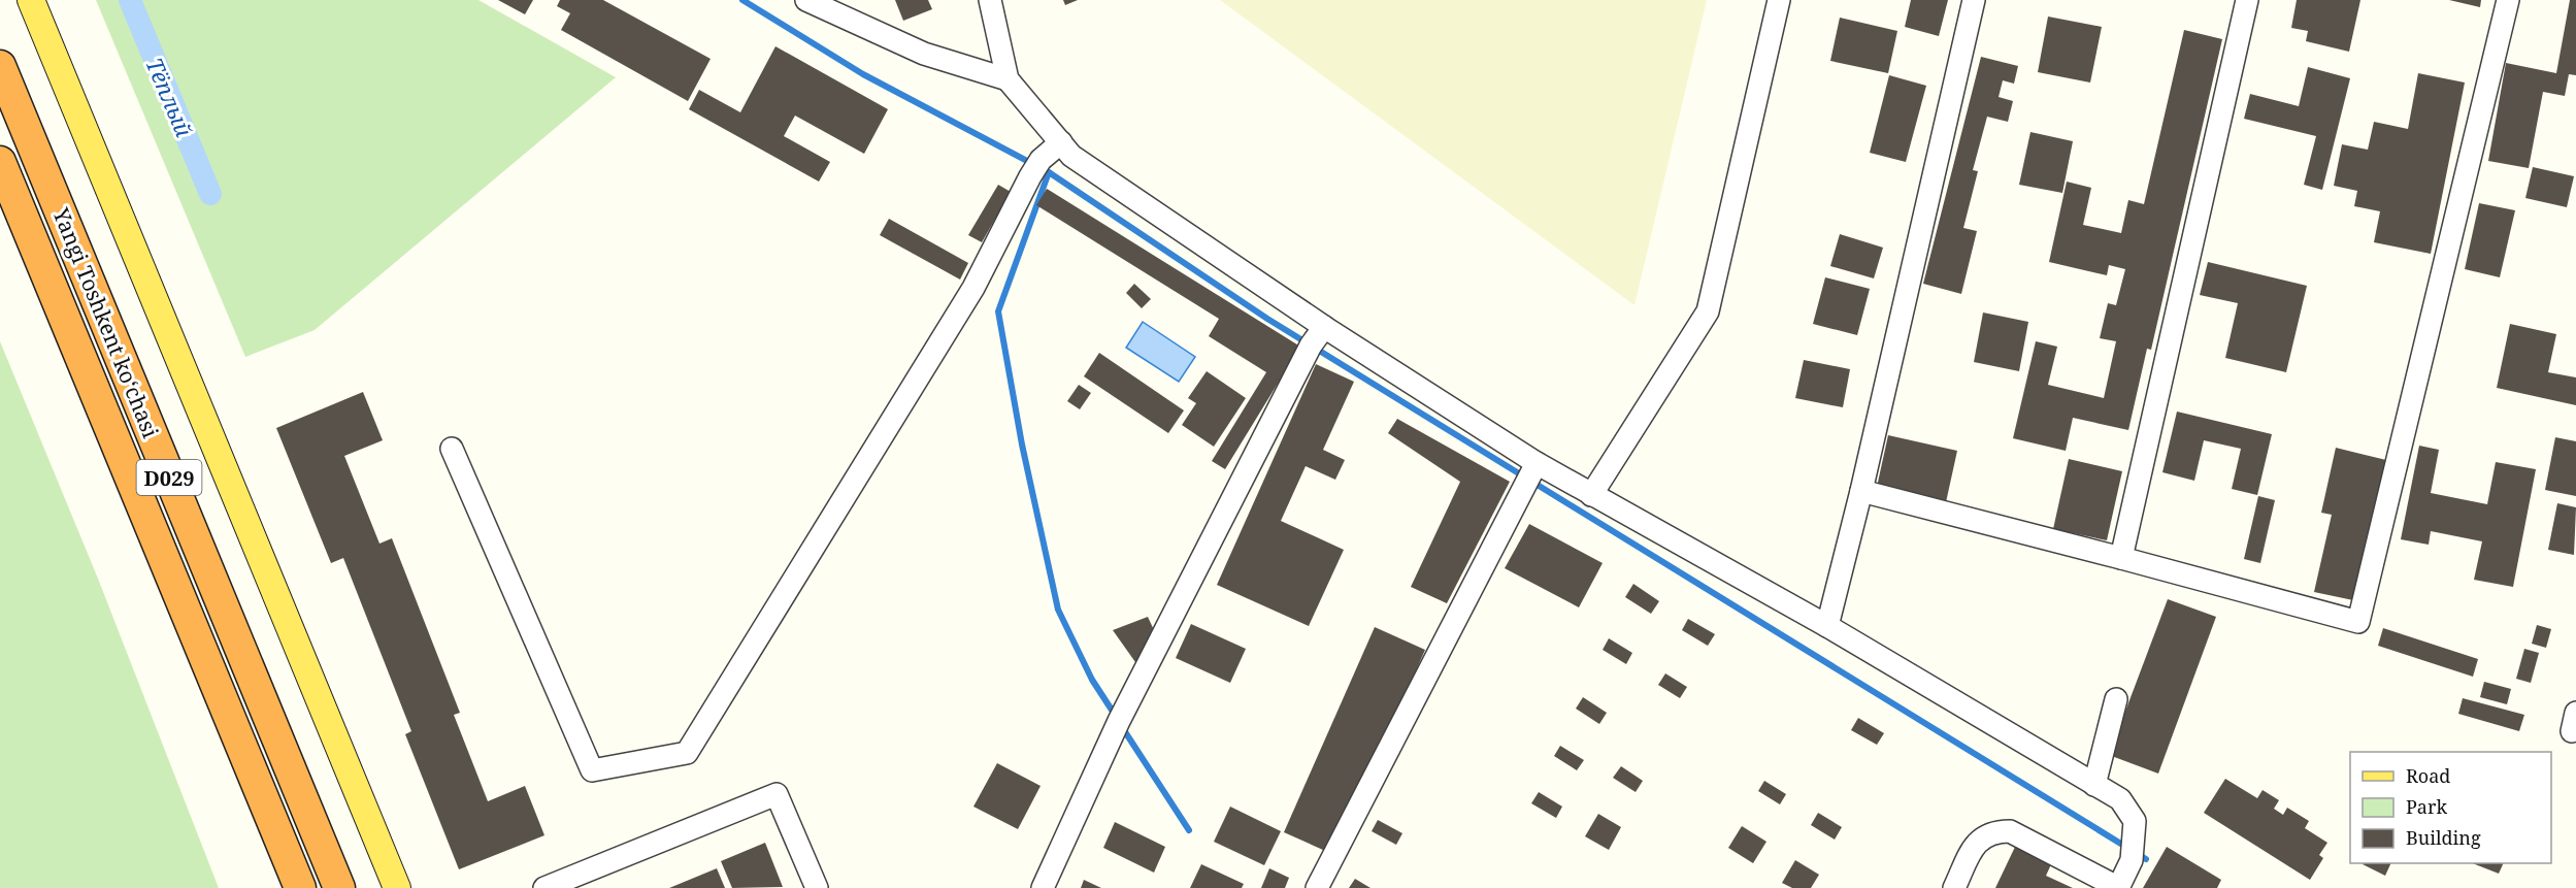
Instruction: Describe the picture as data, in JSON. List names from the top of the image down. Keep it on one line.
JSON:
{"streets":{"highway":["Yangi Toshkent ko‘chasi","D029"]},"water":["Тёплый"],"legend":["Road","Park","Building"]}
